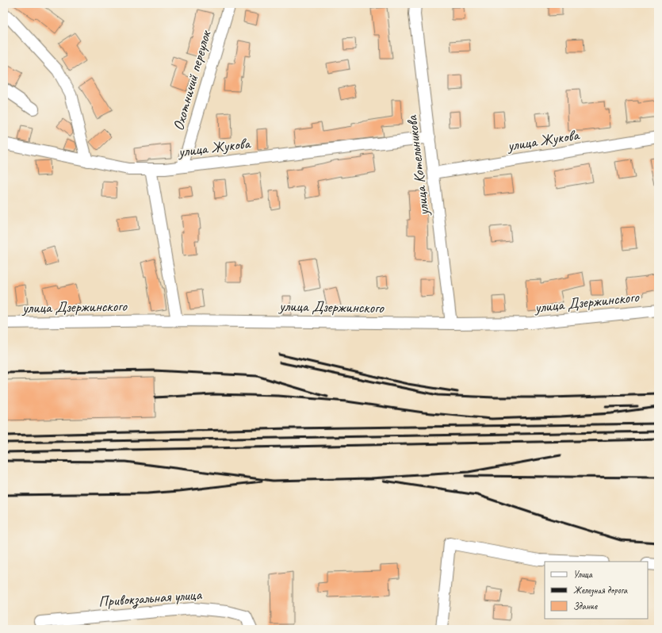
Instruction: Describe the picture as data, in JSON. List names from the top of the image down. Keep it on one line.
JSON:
{"streets":{"street":["Охотничий переулок","улица Жукова","улица Котельникова","улица Дзержинского","Привокзальная улица"]},"crossings":[["Охотничий переулок","улица Жукова"],["улица Жукова","улица Котельникова"],["улица Котельникова","улица Дзержинского"]],"legend":["Улица","Железная дорога","Здание"]}
